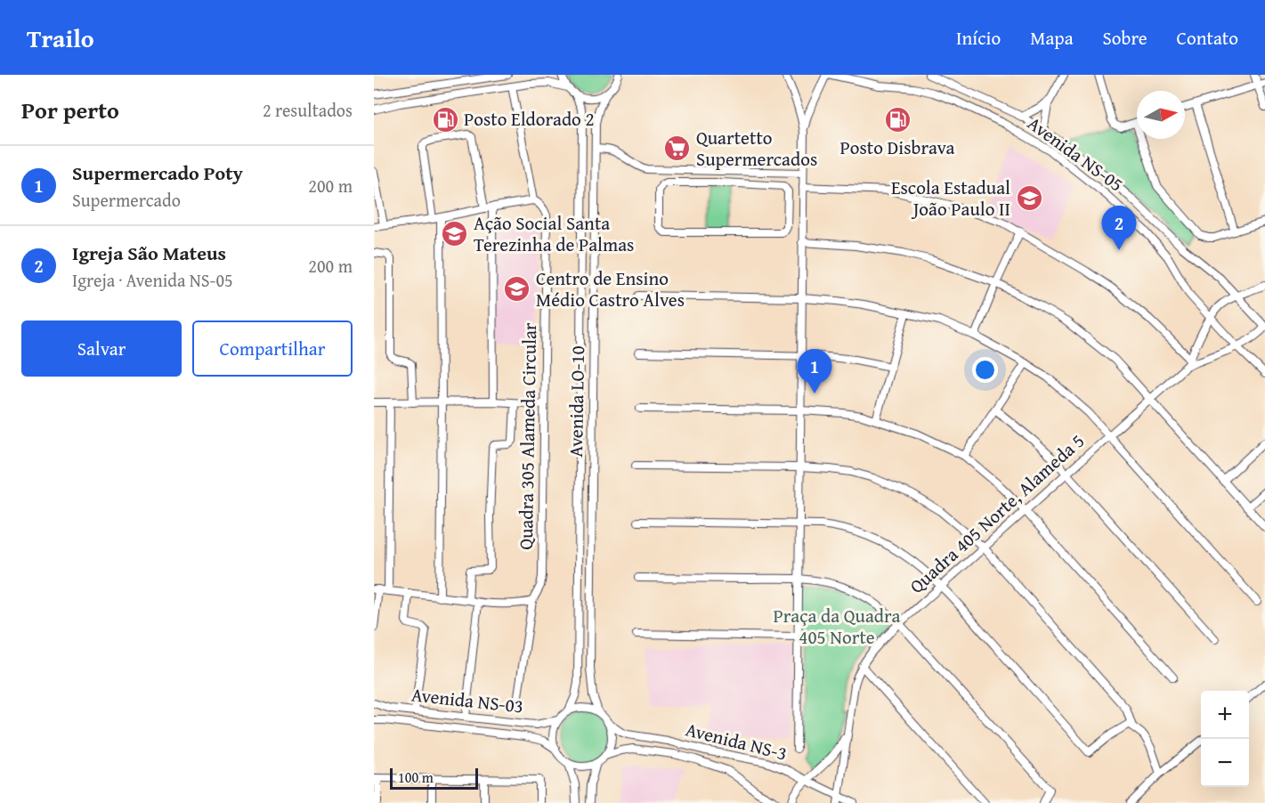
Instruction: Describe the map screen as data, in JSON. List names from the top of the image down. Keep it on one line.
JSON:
{"streets":{"street":["Avenida NS-05","Avenida LO-10","Quadra 305 Alameda Circular","Quadra 405 Norte, Alameda 5","Avenida NS-03","Avenida NS-3"]},"crossings":[["Avenida LO-10","Avenida NS-03"],["Avenida LO-10","Avenida NS-3"],["Quadra 405 Norte, Alameda 5","Avenida NS-3"],["Avenida NS-03","Avenida NS-3"]],"parks":["Praça da Quadra 405 Norte"],"places":{"fuel station":["Posto Eldorado 2","Posto Disbrava"],"supermarket":["Quartetto Supermercados"],"school or university":["Escola Estadual João Paulo II","Ação Social Santa Terezinha de Palmas","Centro de Ensino Médio Castro Alves"]},"scale_bar":"100 m","north":"right","page":{"header":"Trailo","nav":["Início","Mapa","Sobre","Contato"],"heading":["Por perto","2 resultados"],"list":[{"mark":"1","name":"Supermercado Poty","note":"Supermercado","value":"200 m"},{"mark":"2","name":"Igreja São Mateus","note":"Igreja · Avenida NS-05","value":"200 m"}],"pins":["2","1"],"buttons":["Salvar","Compartilhar"],"map_buttons":["+","−"],"scale":"100 m"}}
